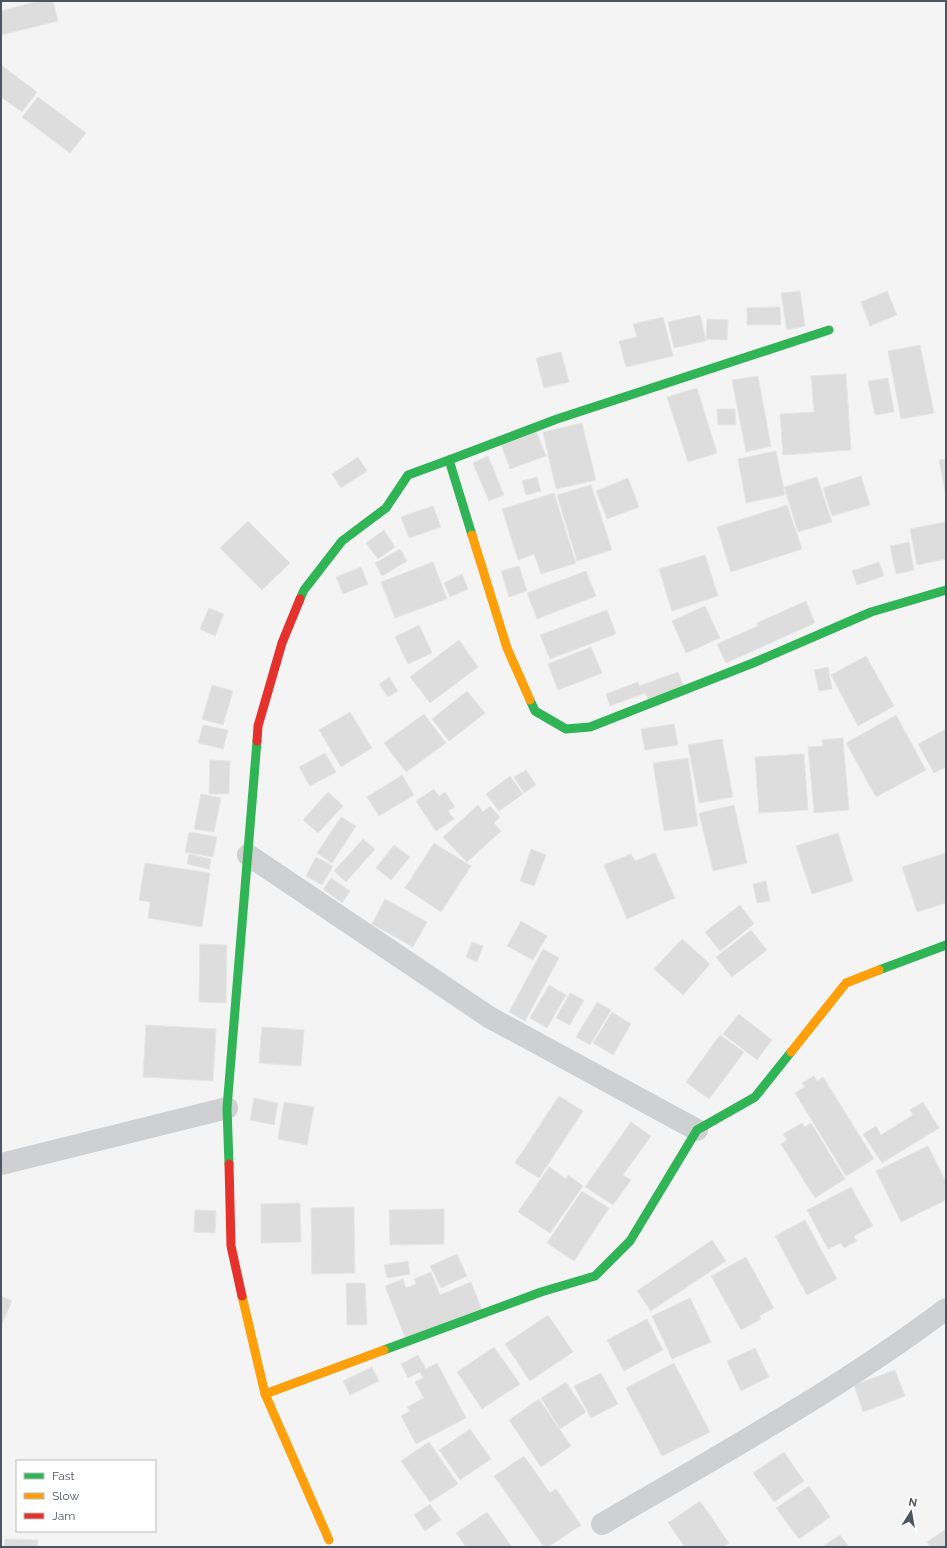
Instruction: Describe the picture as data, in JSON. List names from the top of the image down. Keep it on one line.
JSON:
{"legend":["Fast","Slow","Jam"],"north":"top"}
